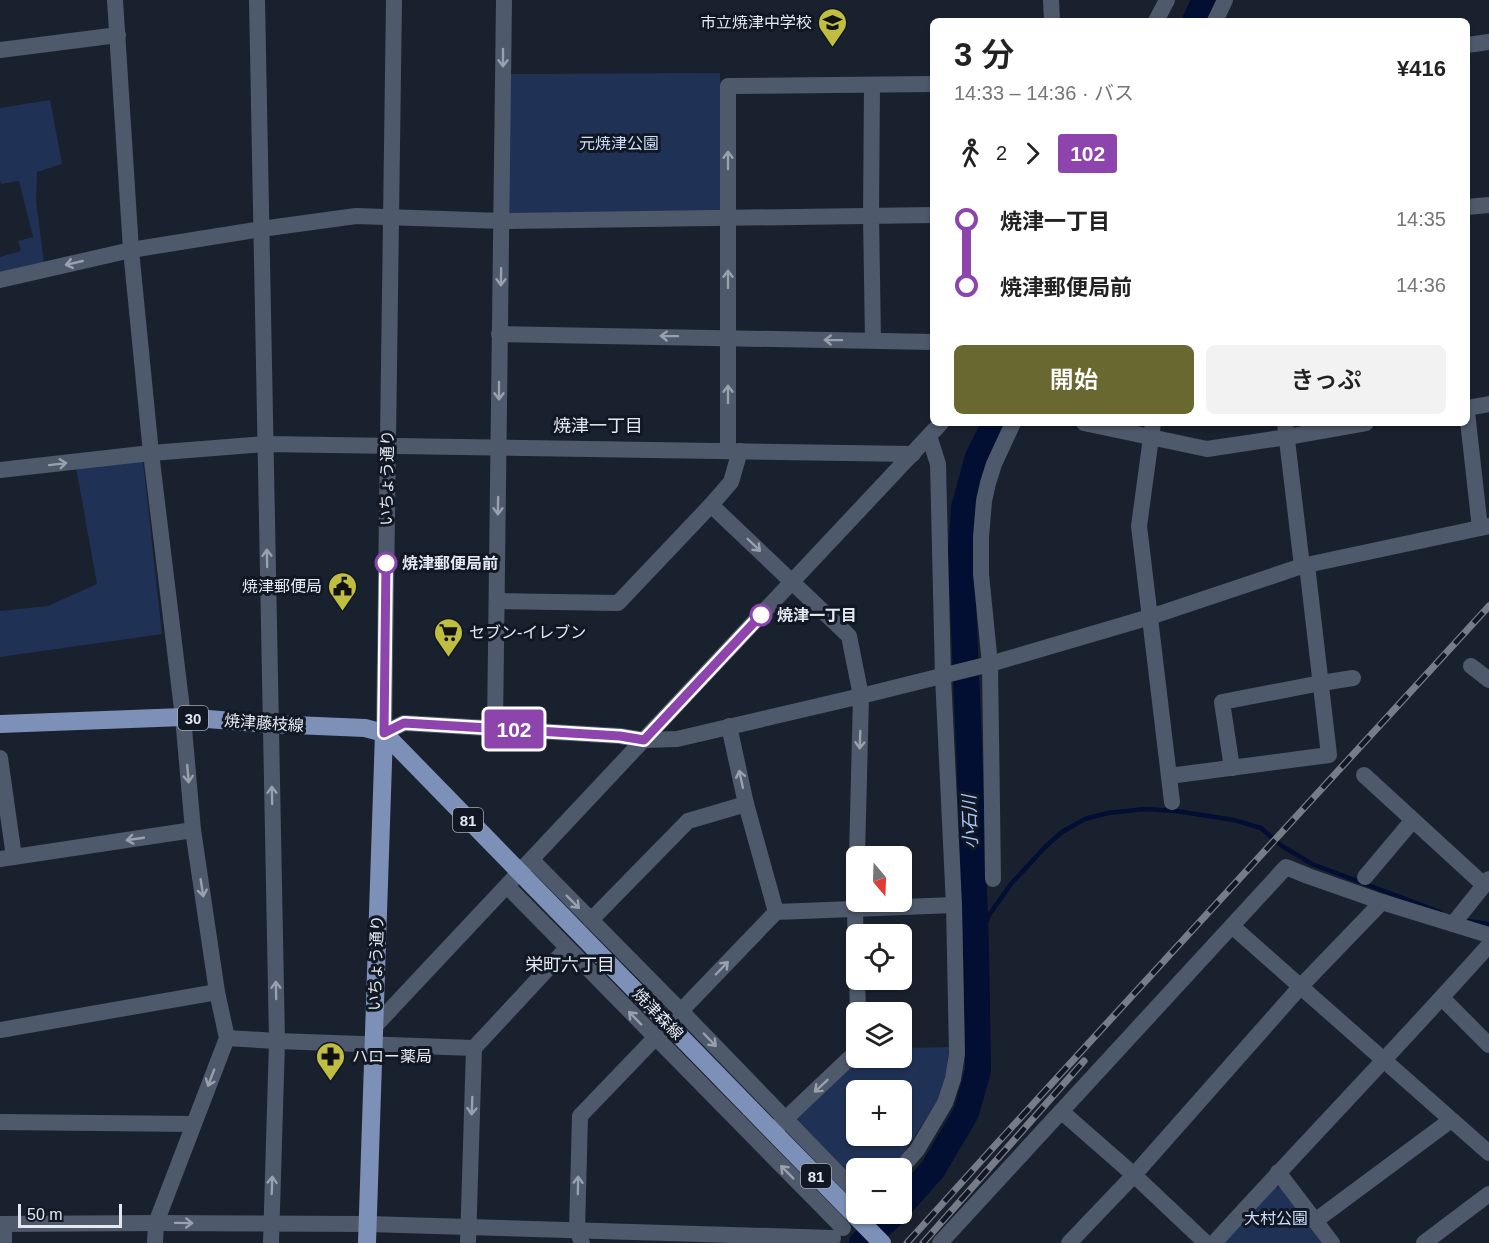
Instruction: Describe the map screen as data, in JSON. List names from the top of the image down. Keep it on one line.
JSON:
{"streets":{"main road":["いちょう通り","30","焼津藤枝線","81","焼津森線"]},"crossings":[["いちょう通り","焼津藤枝線"],["いちょう通り","焼津森線"],["焼津藤枝線","焼津森線"]],"districts":["焼津一丁目","栄町六丁目"],"water":["小石川"],"parks":["元焼津公園","大村公園"],"places":{"school or university":["市立焼津中学校"],"other":["焼津郵便局前","焼津一丁目"],"public building":["焼津郵便局"],"supermarket":["セブン-イレブン"],"pharmacy":["ハロー薬局"]},"lines":["bus line 102"],"scale_bar":"50 m","north":"bottom","page":{"on_map":"102","heading":["3 分","14:33 – 14:36 · バス","¥416"],"legs":["2","102"],"list":[{"name":"焼津一丁目","value":"14:35"},{"name":"焼津郵便局前","value":"14:36"}],"buttons":["開始","きっぷ"],"map_buttons":["+","−"],"scale":"50 m"}}
